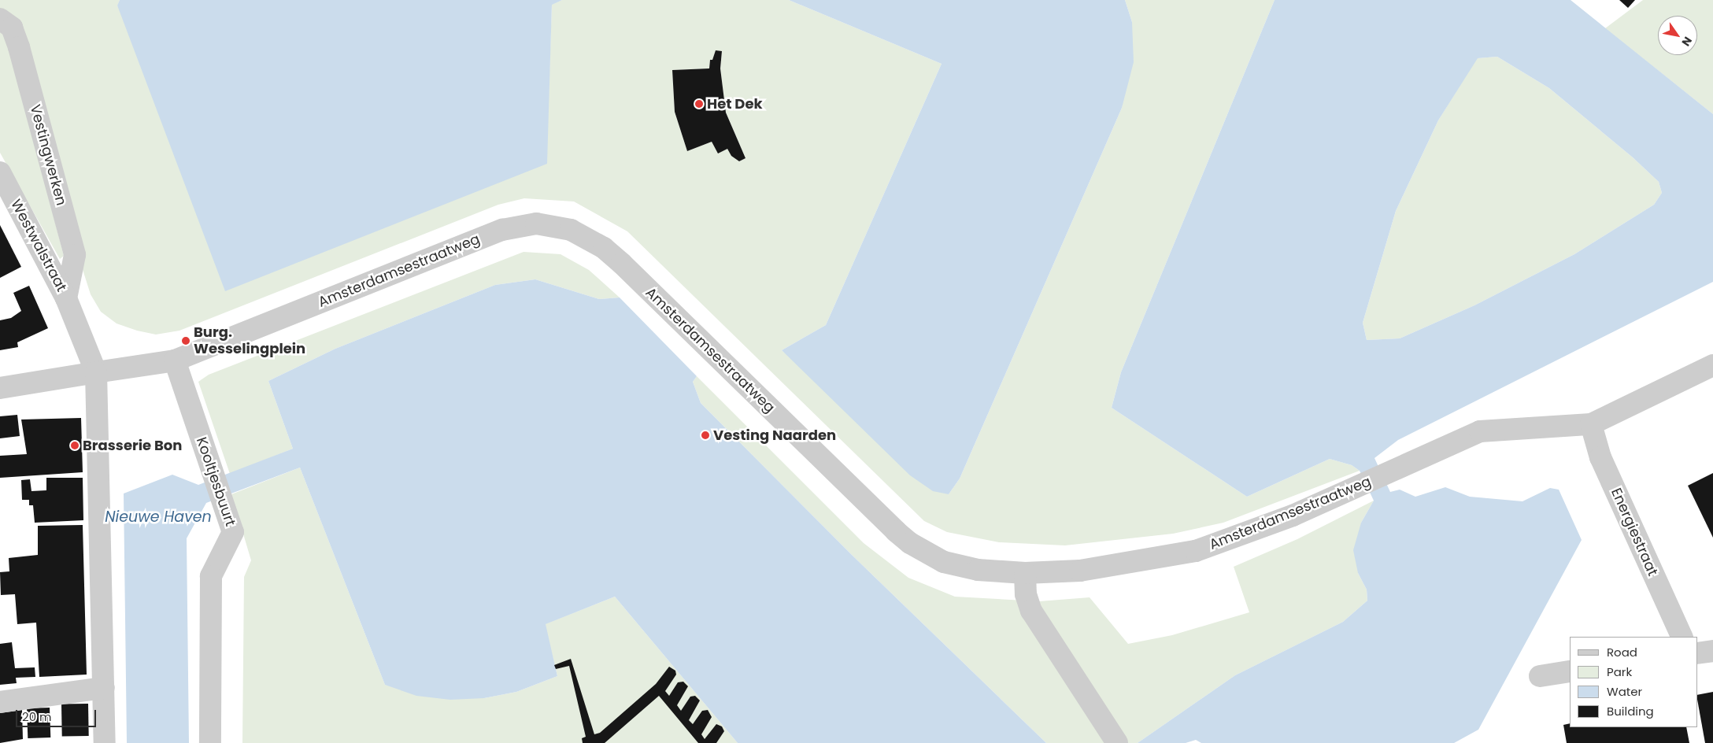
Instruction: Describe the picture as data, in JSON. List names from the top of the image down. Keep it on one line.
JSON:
{"streets":{"street":["Vestingwerken","Westwalstraat","Amsterdamsestraatweg","Kooltjesbuurt","Energiestraat"]},"crossings":[["Vestingwerken","Westwalstraat"],["Westwalstraat","Amsterdamsestraatweg"],["Amsterdamsestraatweg","Kooltjesbuurt"],["Amsterdamsestraatweg","Energiestraat"]],"water":["Nieuwe Haven"],"places":["Het Dek","Burg. Wesselingplein","Vesting Naarden","Brasserie Bon"],"legend":["Road","Park","Water","Building"],"scale_bar":"20 m","north":"bottom right"}
